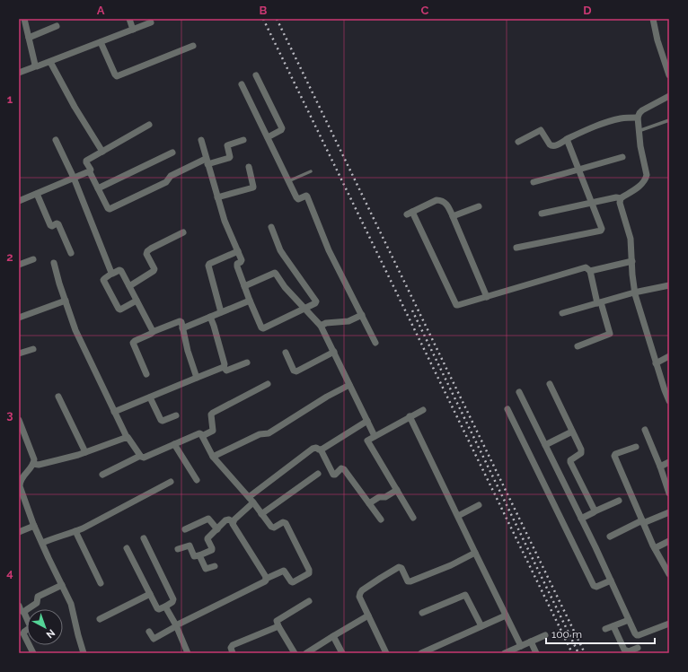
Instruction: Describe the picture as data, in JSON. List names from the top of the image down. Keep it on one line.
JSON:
{"scale_bar":"100 m","north":"bottom right","grid":{"columns":["A","B","C","D"],"rows":["1","2","3","4"]}}
